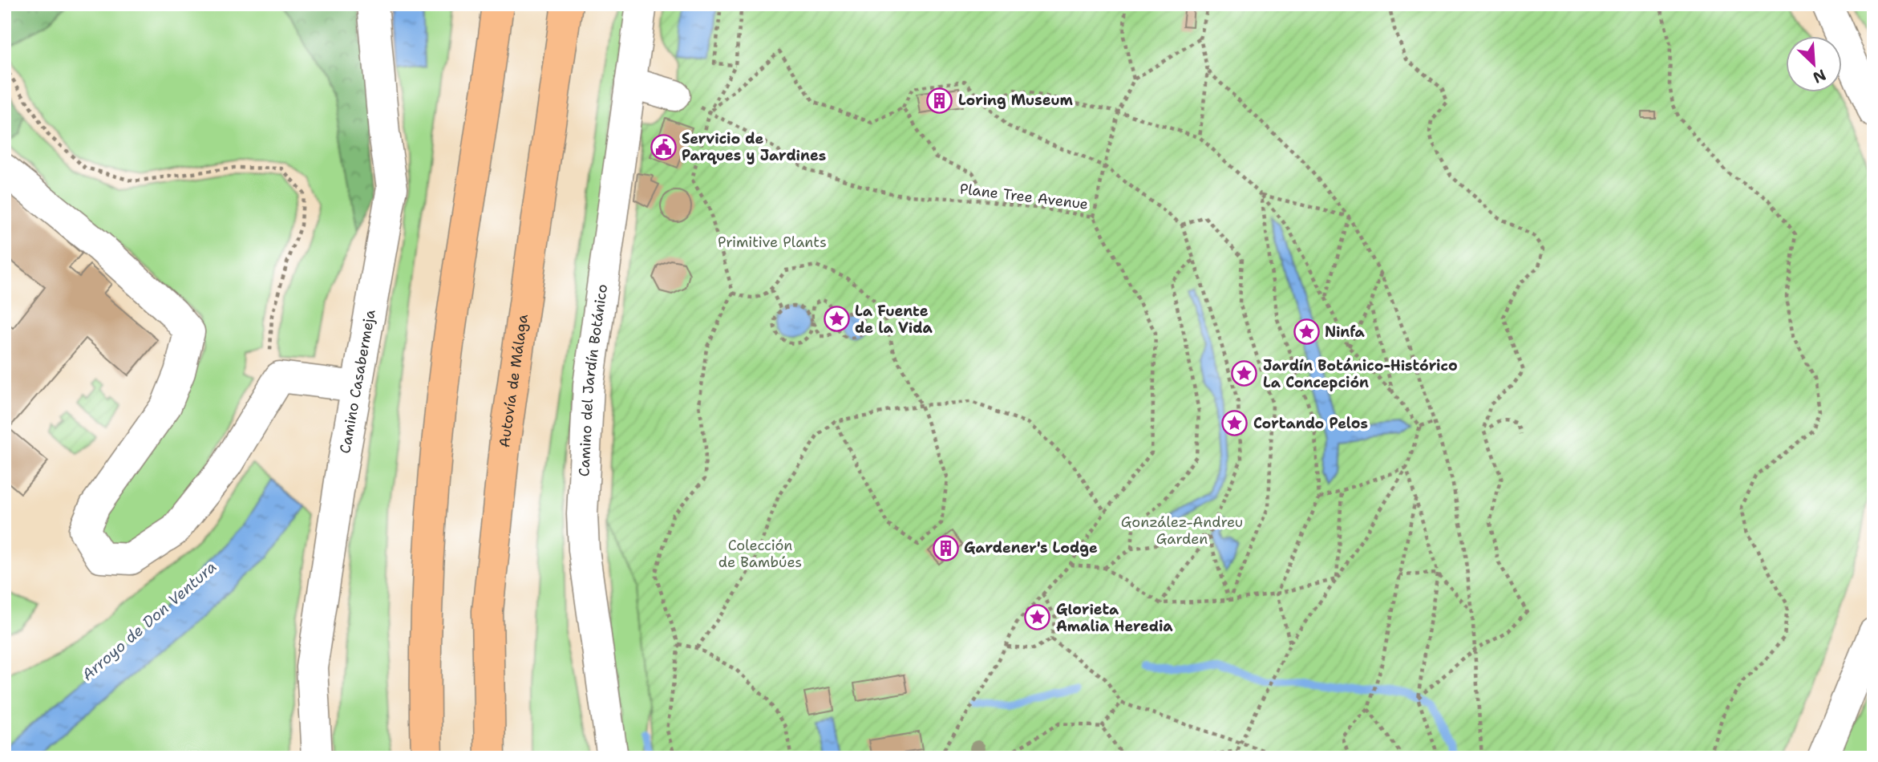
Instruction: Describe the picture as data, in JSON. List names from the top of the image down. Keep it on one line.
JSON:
{"streets":{"highway":["Autovía de Málaga"],"street":["Camino Casabermeja","Camino del Jardín Botánico"],"path":["Plane Tree Avenue"]},"water":["Arroyo de Don Ventura"],"parks":["Primitive Plants","González-Andreu Garden","Colección de Bambúes"],"places":{"building":["Loring Museum","Gardener's Lodge"],"public building":["Servicio de Parques y Jardines"],"place":["La Fuente de la Vida","Ninfa","Jardín Botánico-Histórico La Concepción","Cortando Pelos","Glorieta Amalia Heredia"]},"north":"bottom right"}
